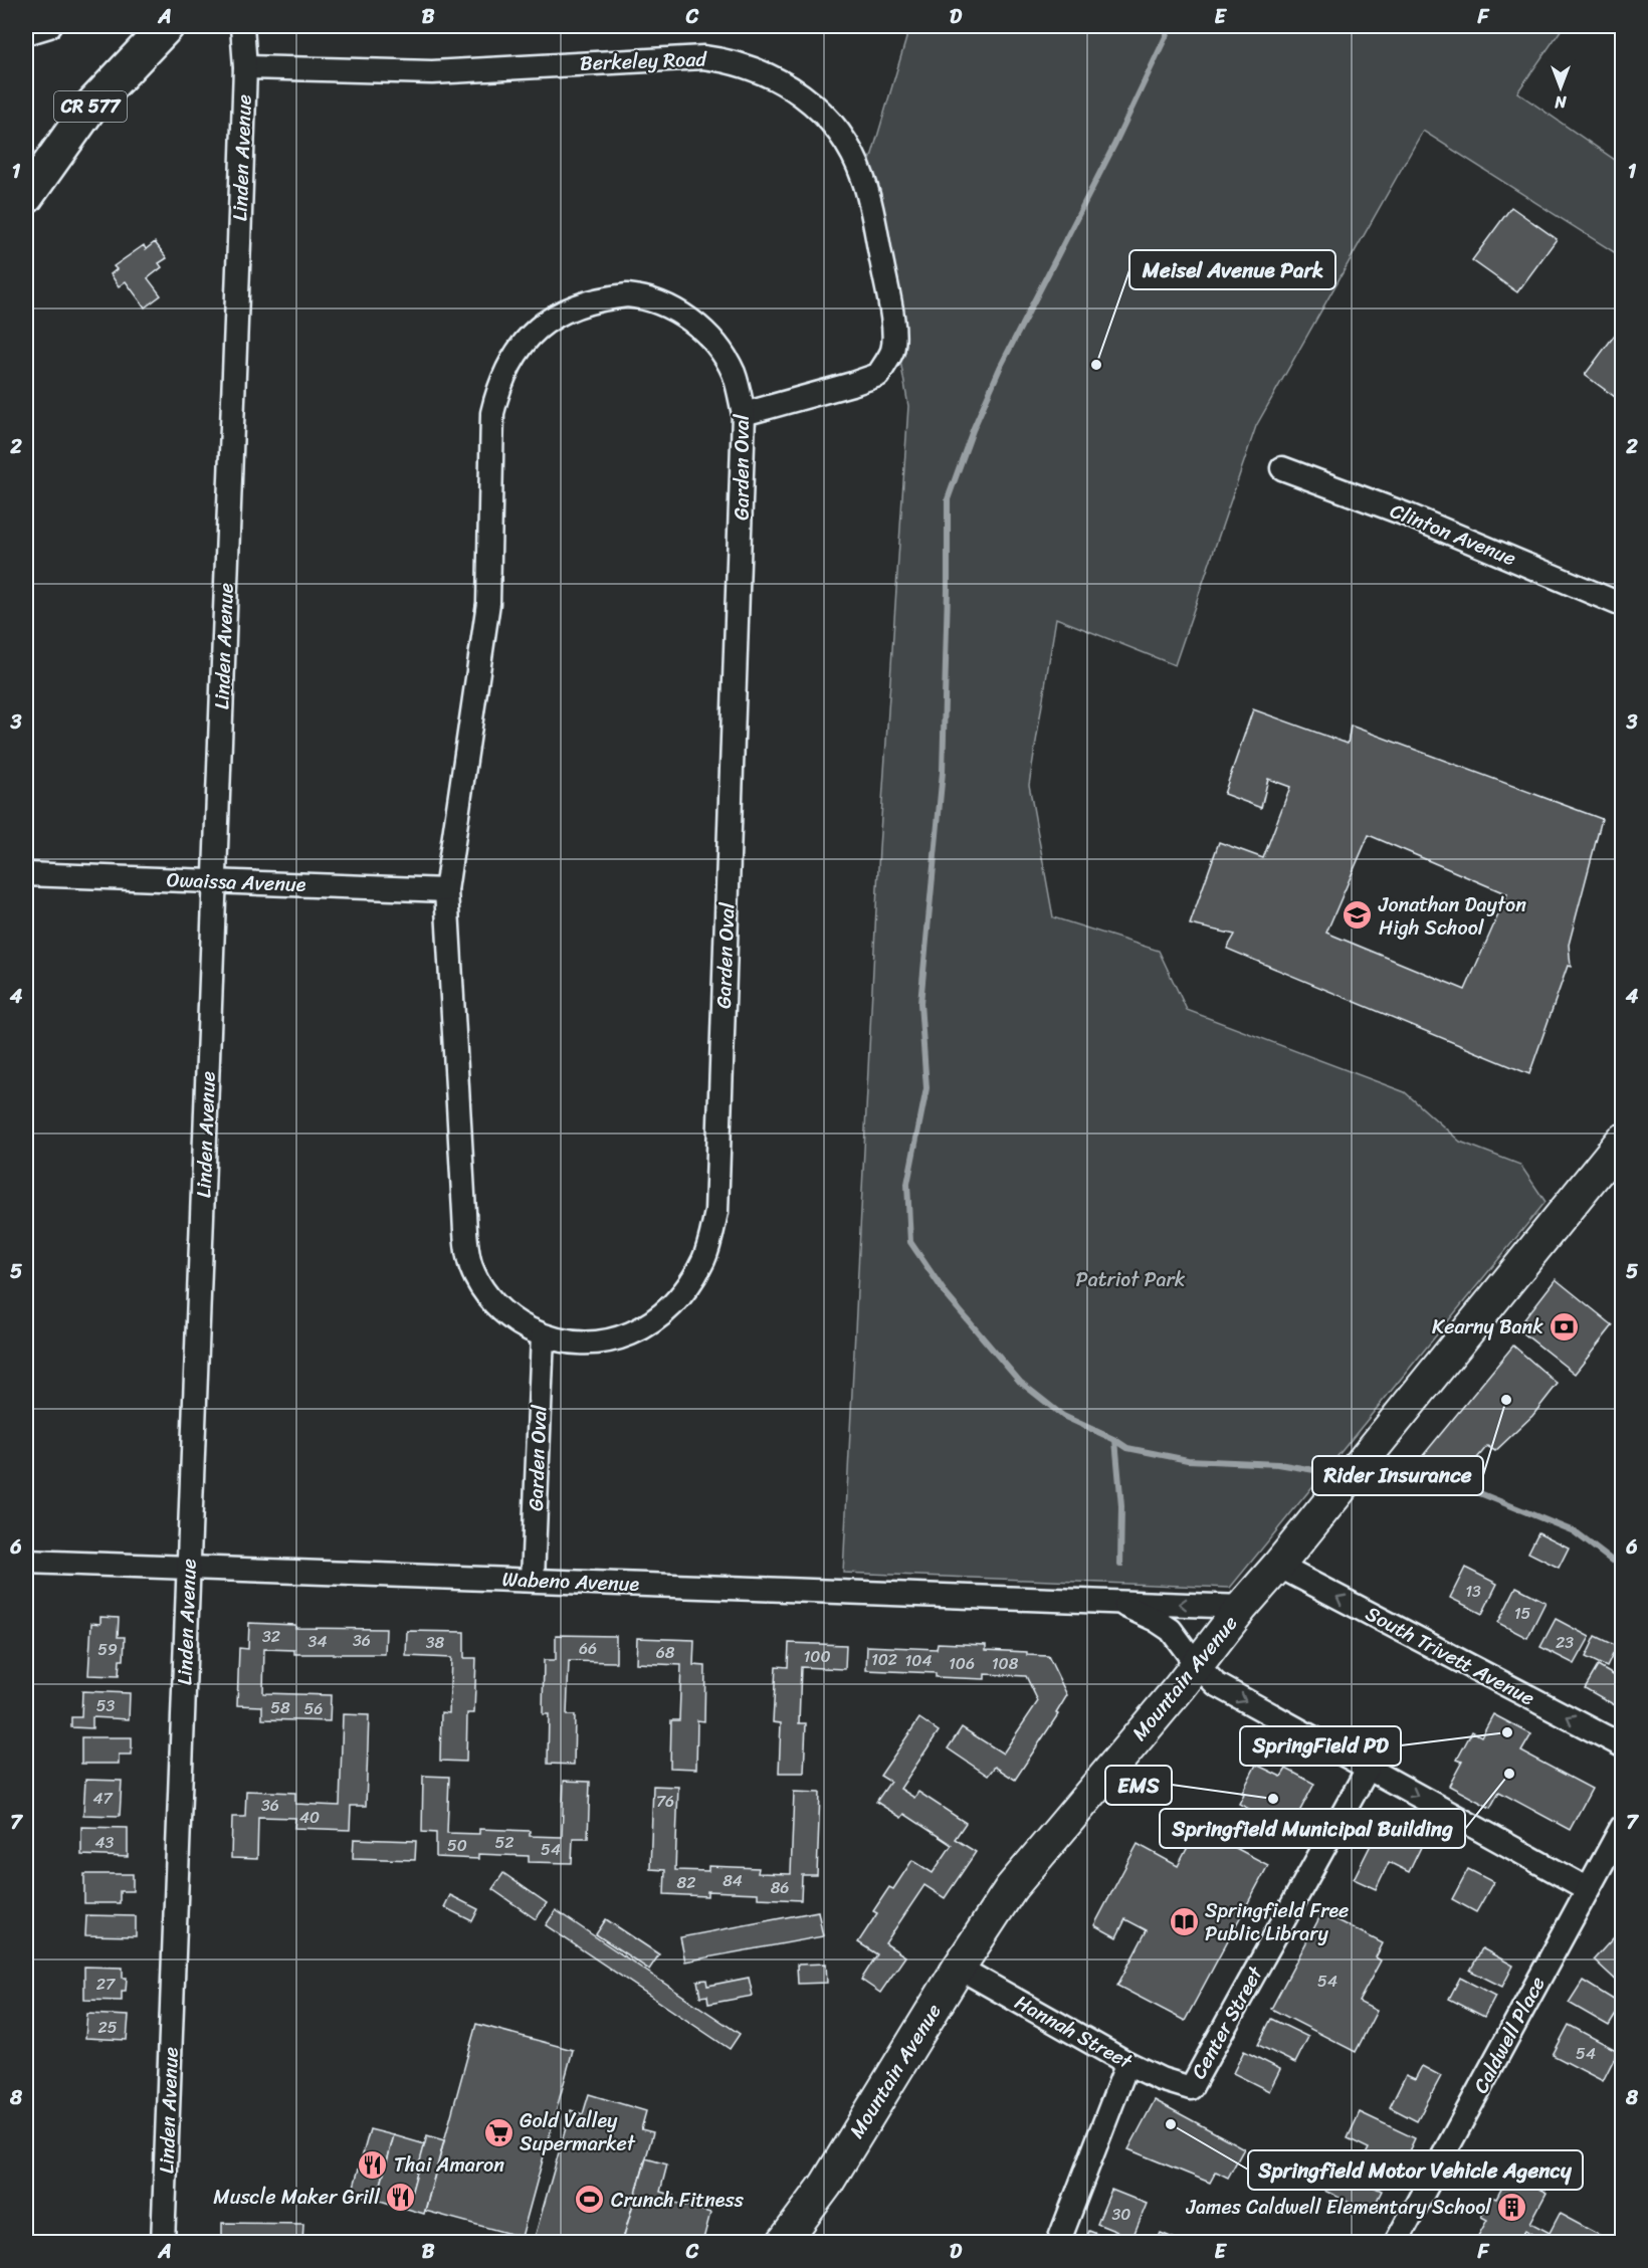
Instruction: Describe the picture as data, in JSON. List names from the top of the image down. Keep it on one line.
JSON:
{"streets":{"main road":["CR 577"],"street":["Berkeley Road","Linden Avenue","Garden Oval","Clinton Avenue","Owaissa Avenue","Wabeno Avenue","South Trivett Avenue","Mountain Avenue","Center Street","Hannah Street","Caldwell Place"]},"crossings":[["Berkeley Road","Linden Avenue"],["Berkeley Road","Garden Oval"],["Linden Avenue","Owaissa Avenue"],["Linden Avenue","Wabeno Avenue"],["Garden Oval","Owaissa Avenue"],["Garden Oval","Wabeno Avenue"],["Wabeno Avenue","Mountain Avenue"],["Wabeno Avenue","Center Street"],["Wabeno Avenue","Caldwell Place"],["South Trivett Avenue","Mountain Avenue"],["Mountain Avenue","Hannah Street"],["Center Street","Hannah Street"]],"one_way":["South Trivett Avenue"],"parks":["Patriot Park"],"places":{"other":["Meisel Avenue Park","Rider Insurance","SpringField PD","Springfield Municipal Building","EMS","Springfield Motor Vehicle Agency"],"school or university":["Jonathan Dayton High School"],"bank":["Kearny Bank"],"library":["Springfield Free Public Library"],"supermarket":["Gold Valley Supermarket"],"restaurant":["Thai Amaron","Muscle Maker Grill"],"sports":["Crunch Fitness"],"building":["James Caldwell Elementary School"]},"house_numbers":["13","15","32","36","34","38","23","66","59","68","100","102","104","106","108","53","58","56","47","76","36","40","43","52","50","54","84","82","86","54","27","25","54","30"],"north":"bottom","grid":{"columns":["A","B","C","D","E","F"],"rows":["1","2","3","4","5","6","7","8"]}}
